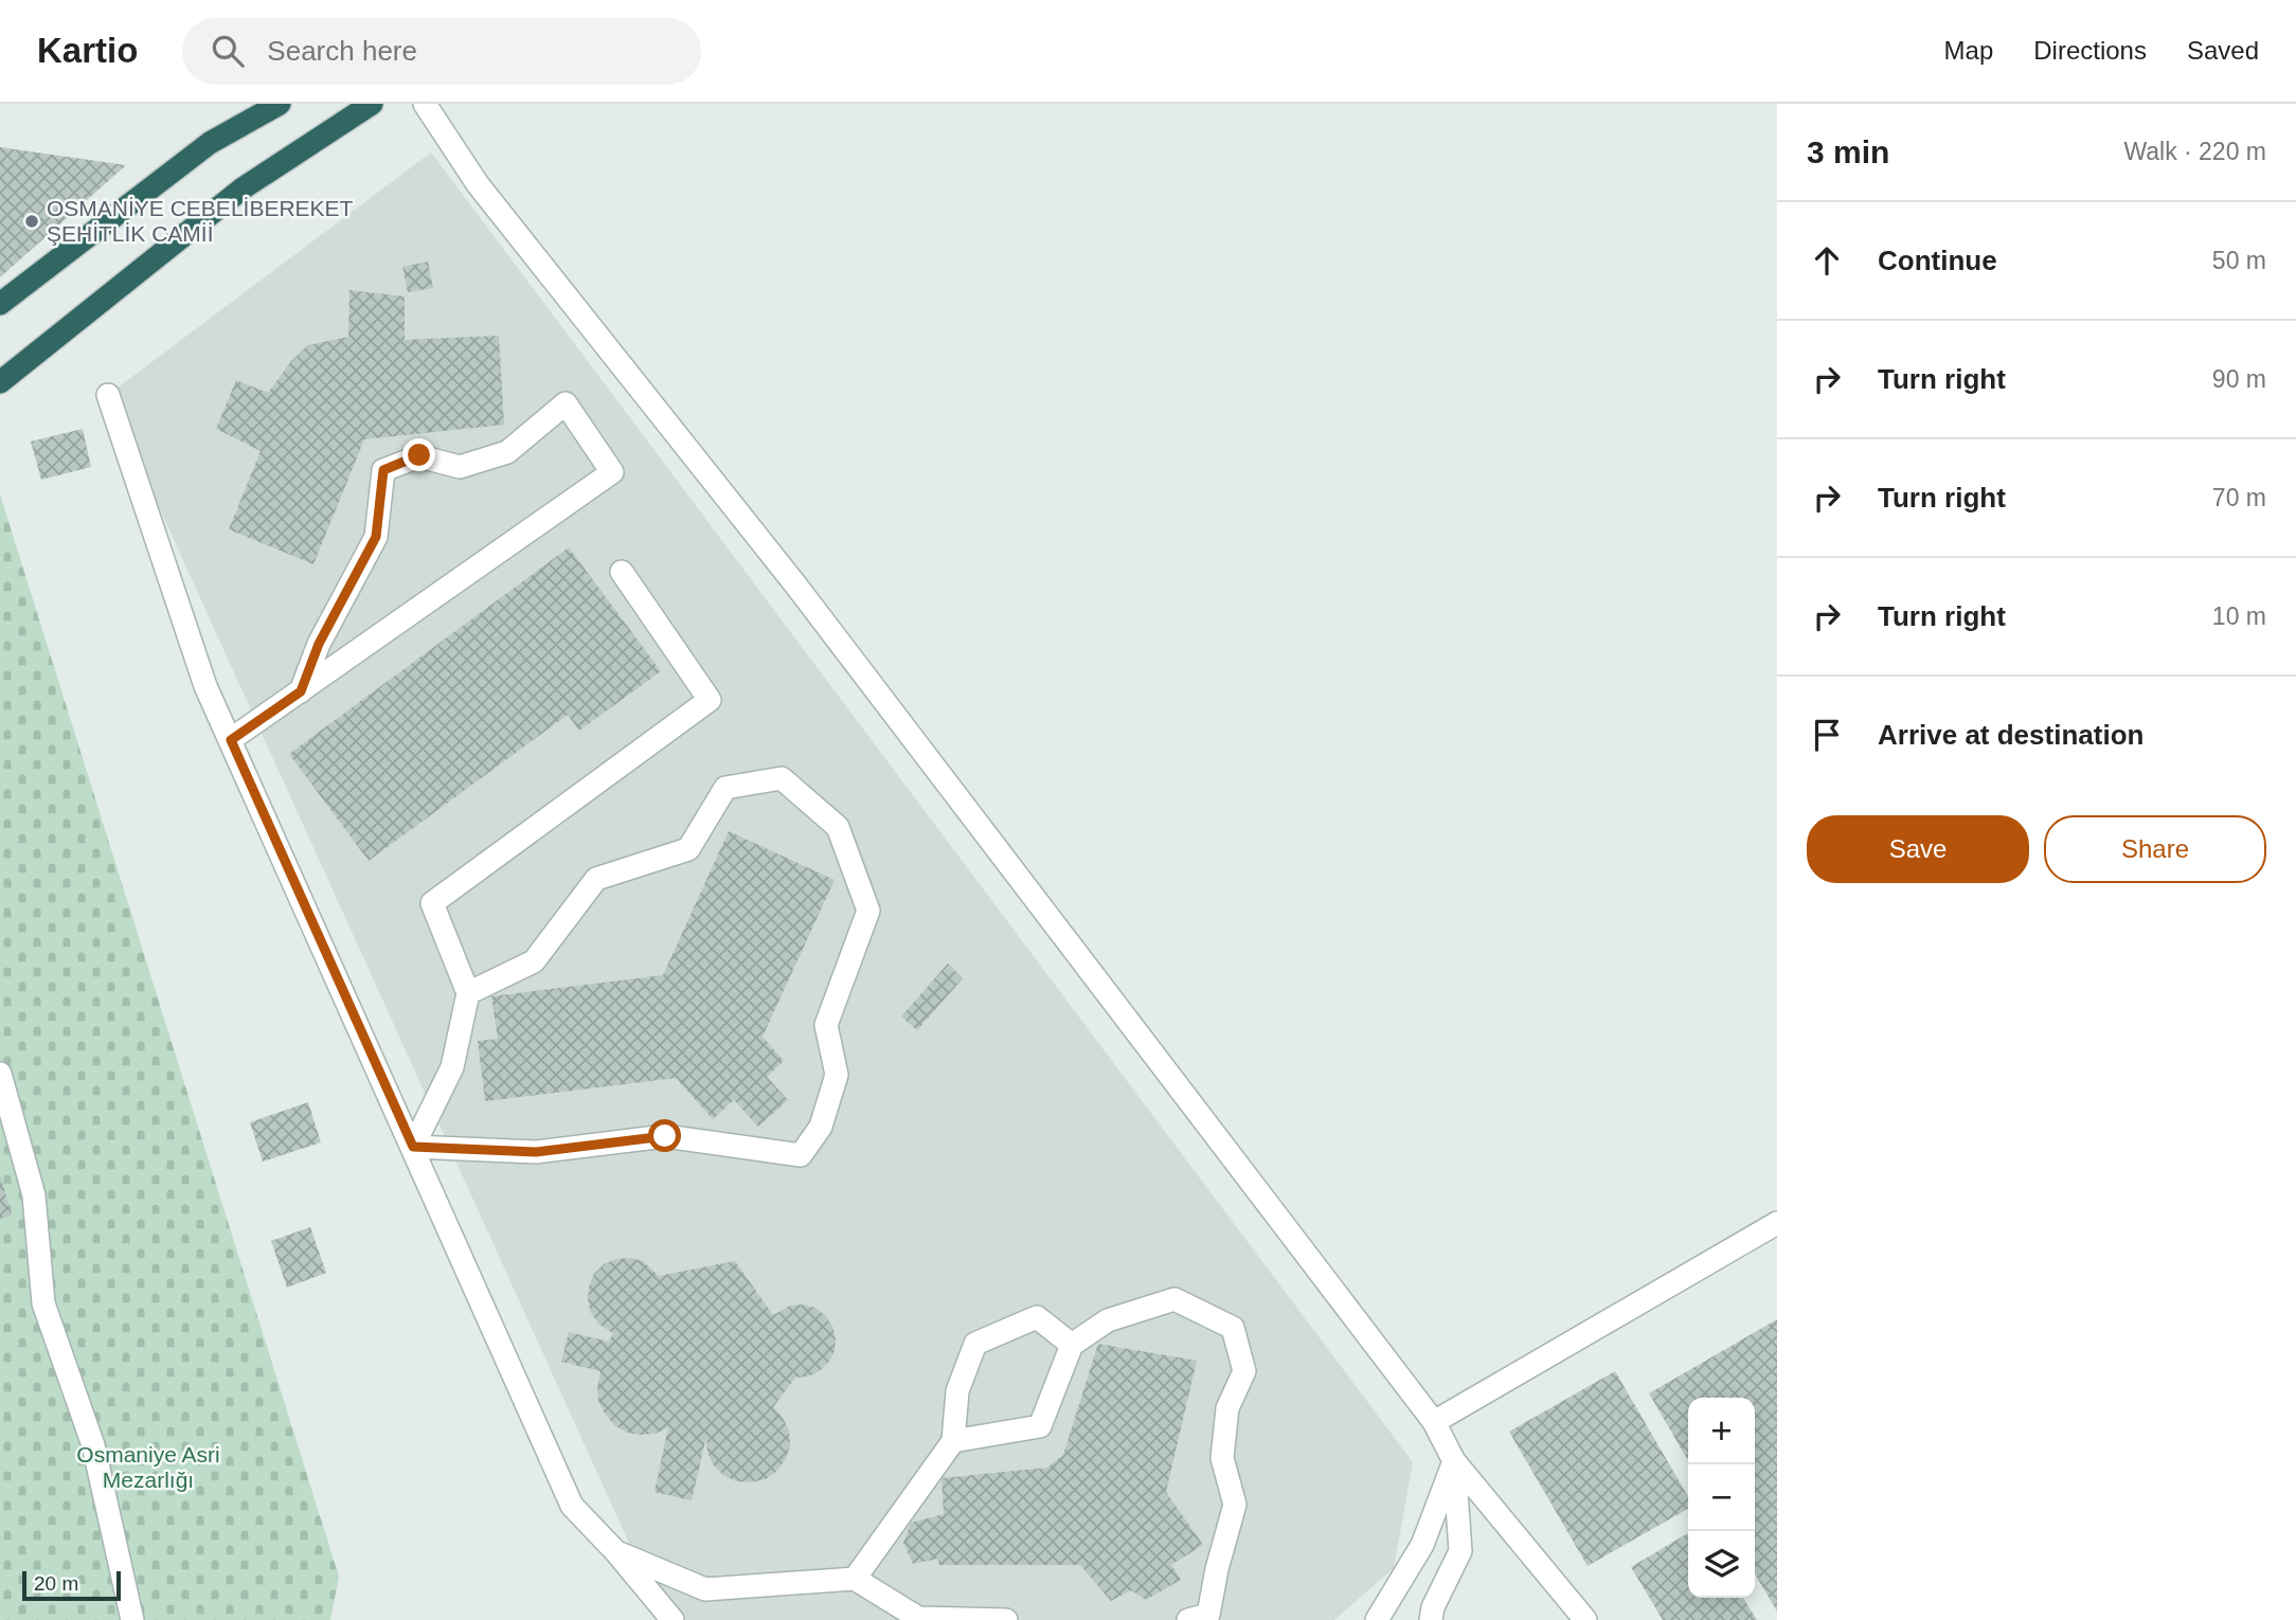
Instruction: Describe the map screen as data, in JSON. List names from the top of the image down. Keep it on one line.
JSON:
{"parks":["Osmaniye Asri Mezarlığı"],"places":["OSMANİYE CEBELİBEREKET ŞEHİTLİK CAMİİ"],"scale_bar":"20 m","page":{"header":"Kartio","search":"Search here","nav":["Map","Directions","Saved"],"heading":["3 min","Walk · 220 m"],"list":[["Continue","50 m"],["Turn right","90 m"],["Turn right","70 m"],["Turn right","10 m"],"Arrive at destination"],"buttons":["Save","Share"],"map_buttons":["+","−"],"scale":"20 m"}}
